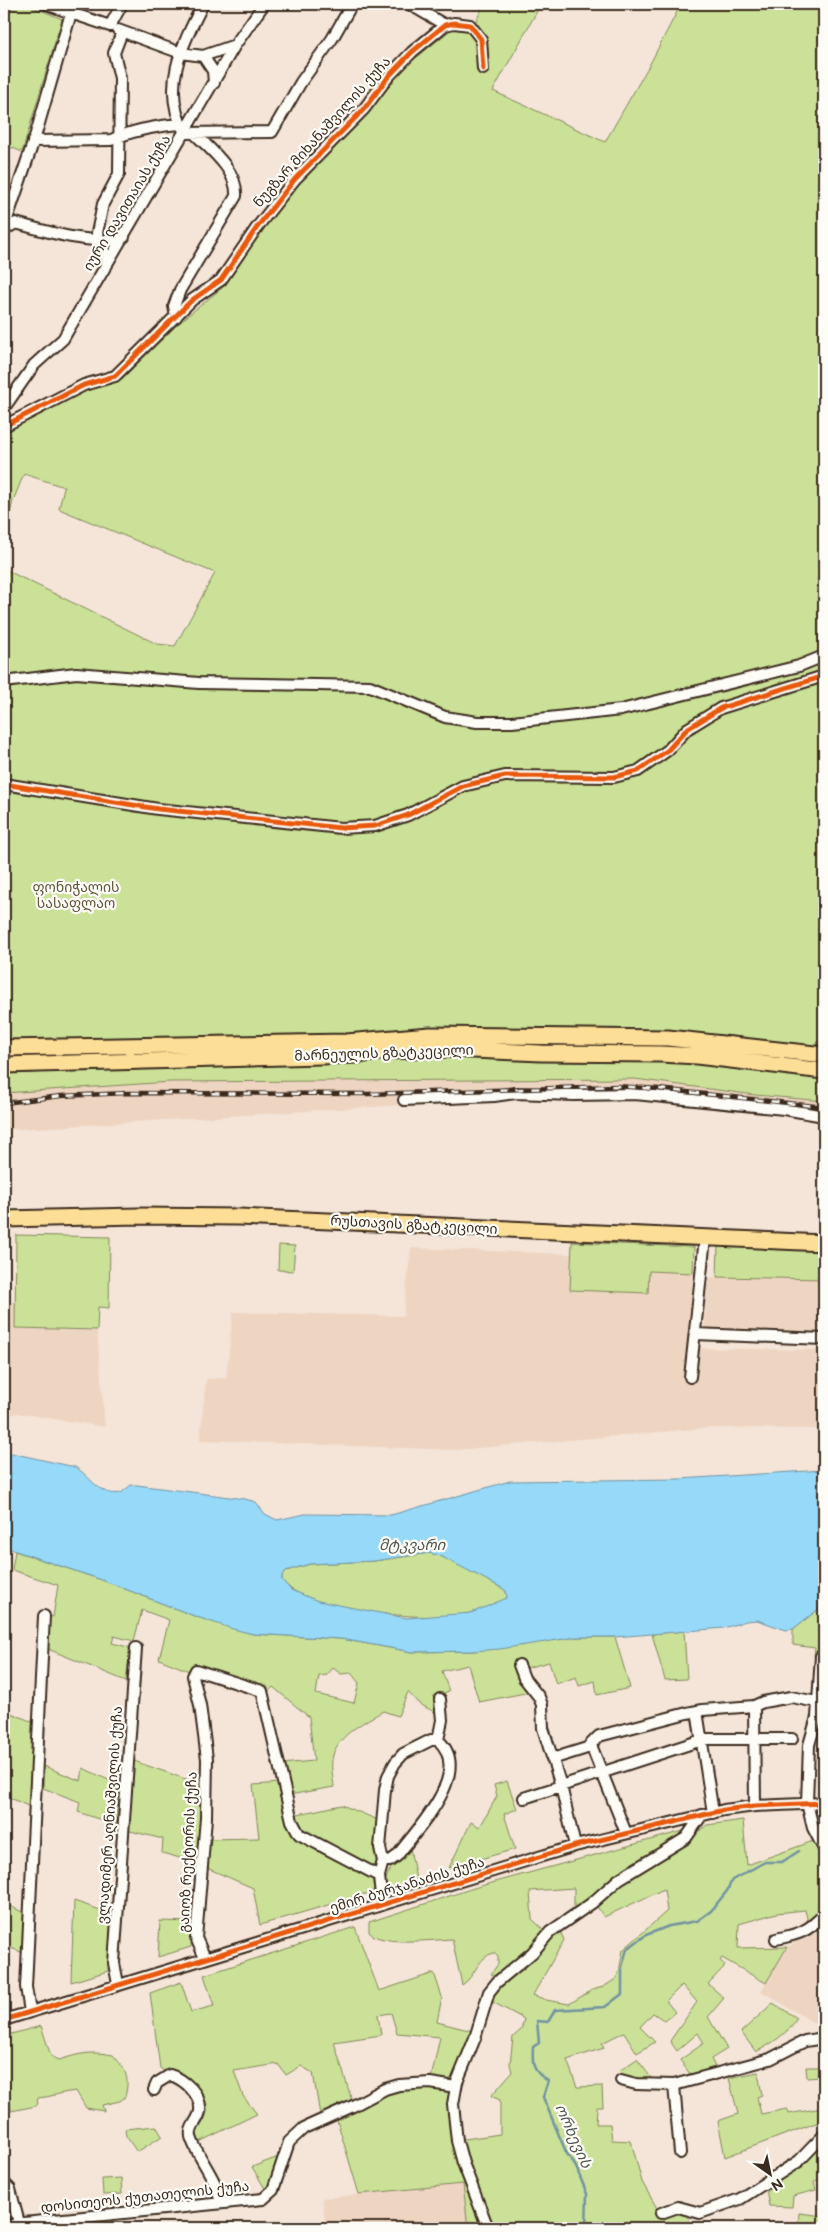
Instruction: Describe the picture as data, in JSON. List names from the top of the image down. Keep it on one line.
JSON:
{"streets":{"highway":["მარნეულის გზატკეცილი","რუსთავის გზატკეცილი"],"street":["ნუგზარ მიხანაშვილის ქუჩა","იური დავითაიას ქუჩა","ვლადიმერ აღნიაშვილის ქუჩა","გაიოზ რექტორის ქუჩა","ემირ ბურჯანაძის ქუჩა","დოსითეოს ქუთათელის ქუჩა"]},"crossings":[["ვლადიმერ აღნიაშვილის ქუჩა","ემირ ბურჯანაძის ქუჩა"],["გაიოზ რექტორის ქუჩა","ემირ ბურჯანაძის ქუჩა"]],"water":["მტკვარი","ორხევის"],"parks":["ფონიჭალის სასაფლაო"],"north":"bottom right"}
